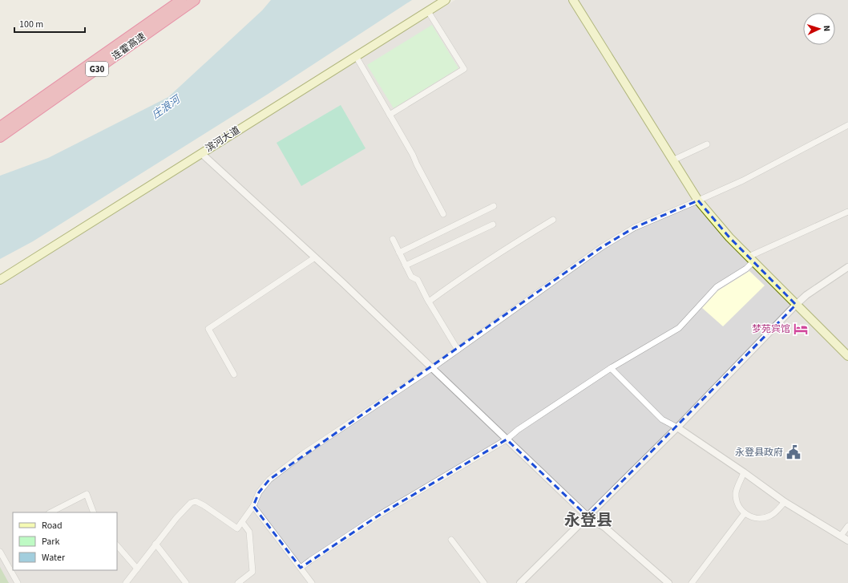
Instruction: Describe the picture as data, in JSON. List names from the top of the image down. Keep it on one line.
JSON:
{"streets":{"highway":["连霍高速","G30"],"main road":["滨河大道"]},"districts":["永登县"],"water":["庄浪河"],"places":{"hotel":["梦苑宾馆"],"public building":["永登县政府"]},"legend":["Road","Park","Water"],"scale_bar":"100 m","north":"right"}
